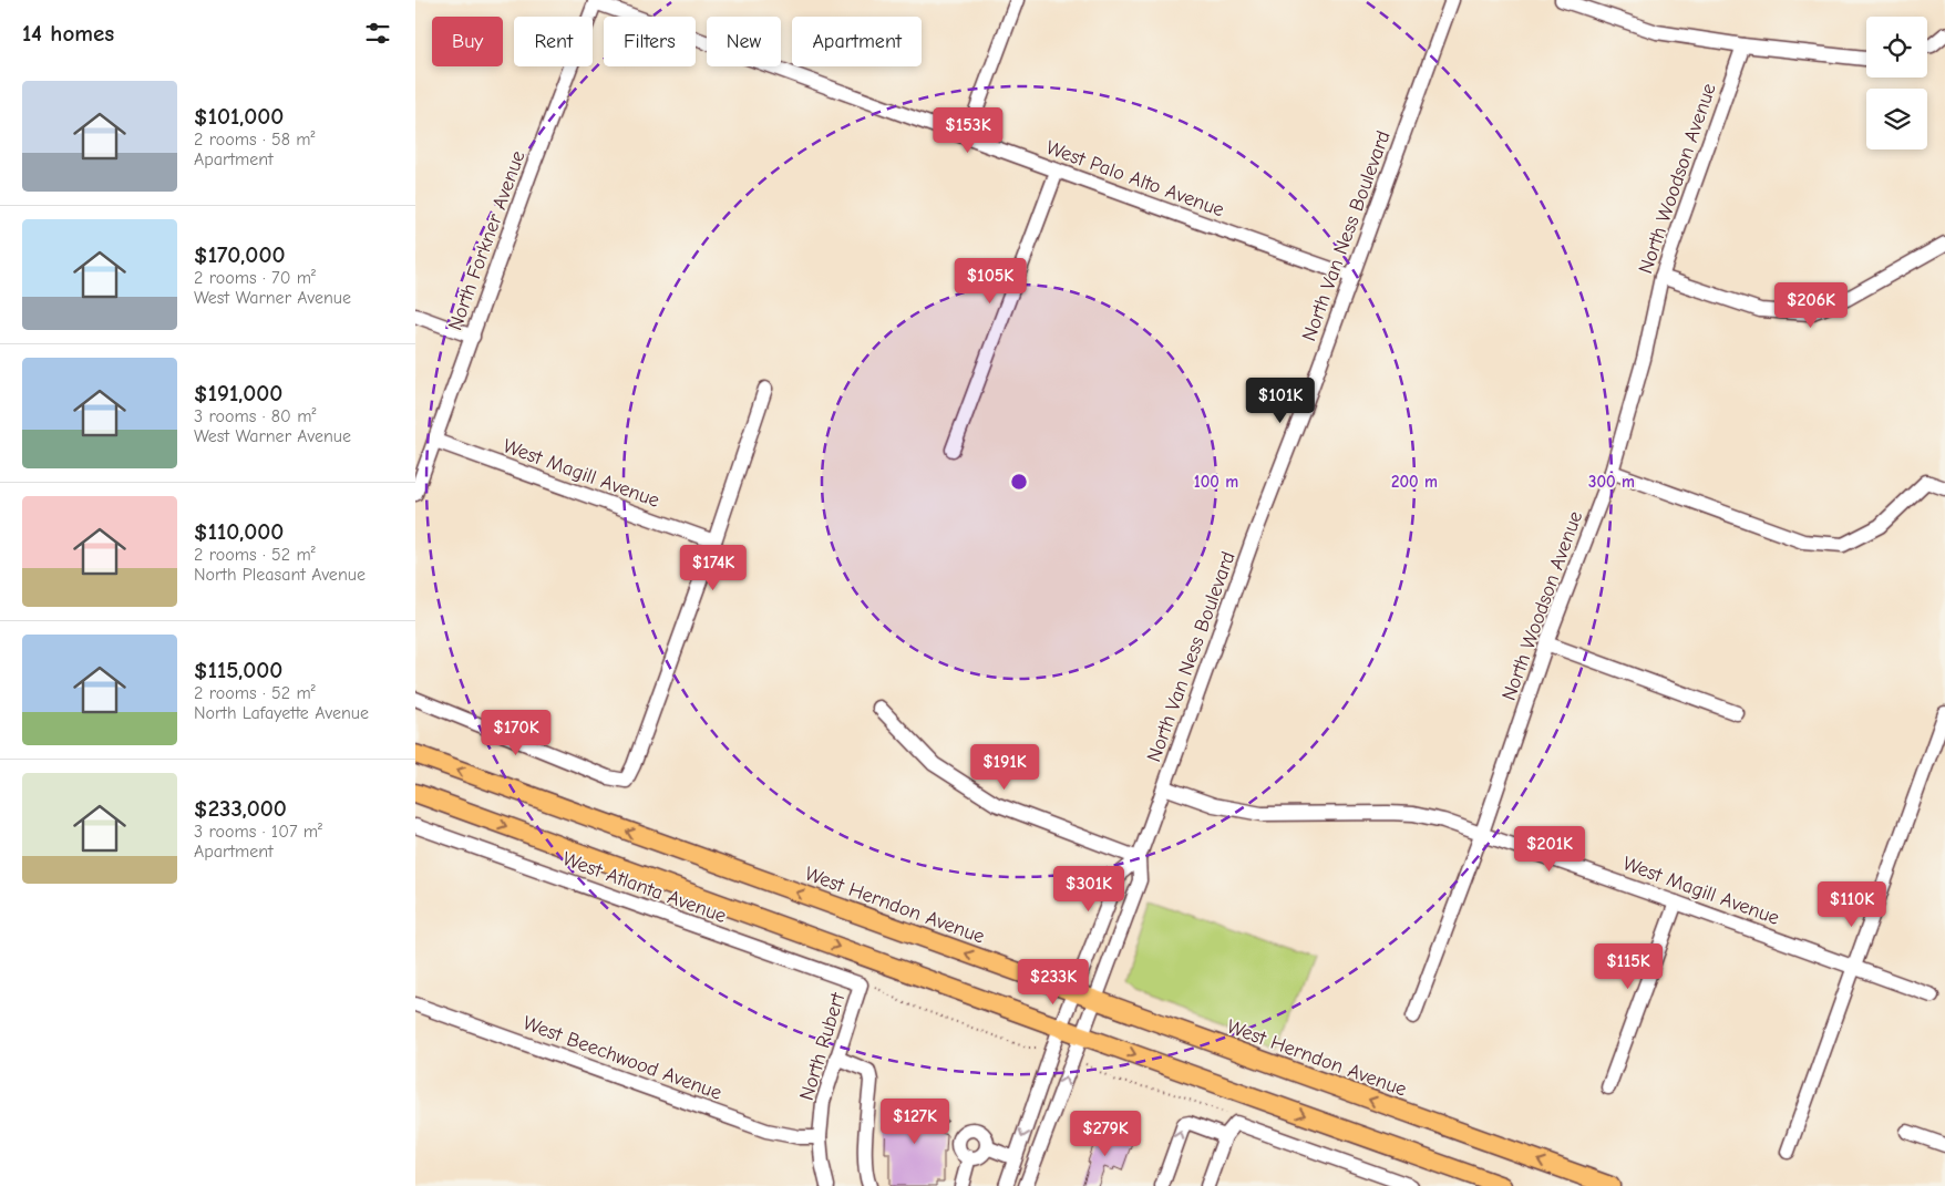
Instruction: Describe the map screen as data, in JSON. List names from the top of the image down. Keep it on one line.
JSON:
{"streets":{"main road":["West Herndon Avenue"],"street":["West Palo Alto Avenue","North Woodson Avenue","North Van Ness Boulevard","North Forkner Avenue","West Magill Avenue","West Atlanta Avenue","North Rubert","West Beechwood Avenue"]},"crossings":[["West Palo Alto Avenue","North Van Ness Boulevard"],["West Palo Alto Avenue","North Forkner Avenue"],["North Woodson Avenue","West Magill Avenue"],["North Van Ness Boulevard","West Magill Avenue"],["North Van Ness Boulevard","West Herndon Avenue"],["North Forkner Avenue","West Magill Avenue"],["West Atlanta Avenue","North Rubert"],["North Rubert","West Beechwood Avenue"]],"page":{"heading":"14 homes","chip":["Buy","Rent","Filters","New","Apartment"],"list":[{"name":"$101,000","note":"2 rooms · 58 m² · Apartment"},{"name":"$170,000","note":"2 rooms · 70 m² · West Warner Avenue"},{"name":"$191,000","note":"3 rooms · 80 m² · West Warner Avenue"},{"name":"$110,000","note":"2 rooms · 52 m² · North Pleasant Avenue"},{"name":"$115,000","note":"2 rooms · 52 m² · North Lafayette Avenue"},{"name":"$233,000","note":"3 rooms · 107 m² · Apartment"}],"price":["$153K","$105K","$206K","$101K","$174K","$170K","$191K","$201K","$301K","$110K","$115K","$233K","$127K","$279K"]},"rings":["100 m","200 m","300 m"]}
